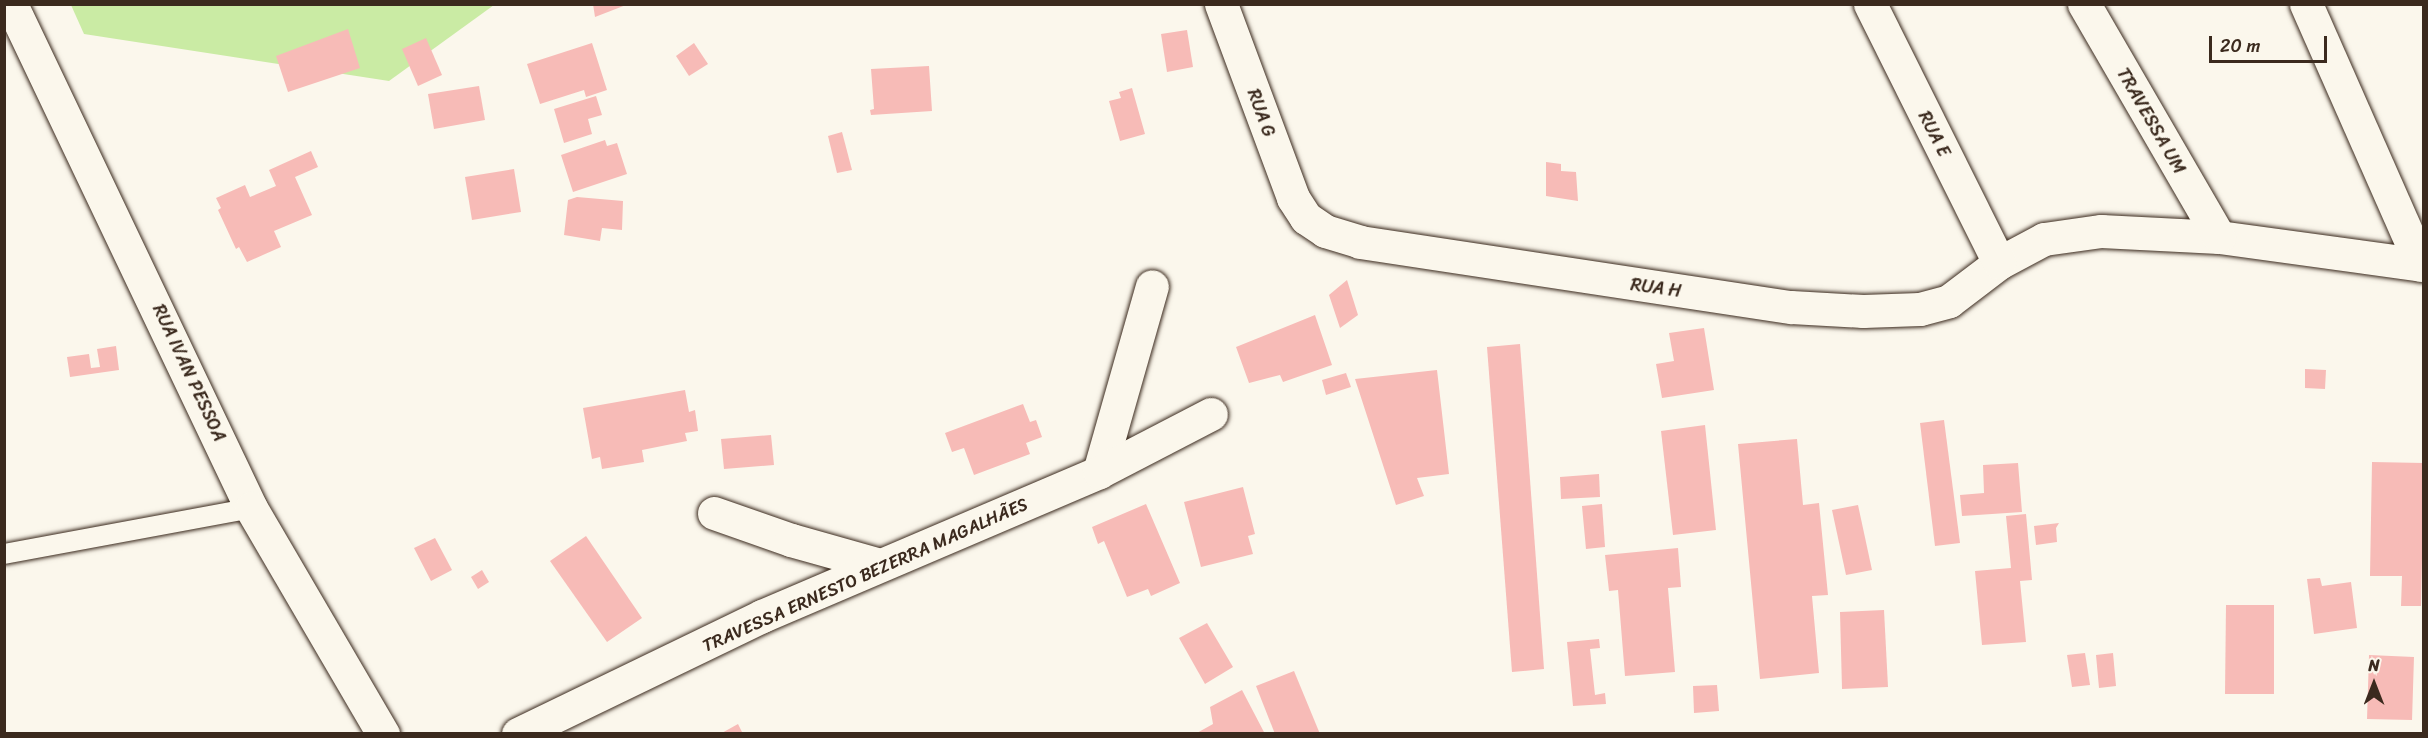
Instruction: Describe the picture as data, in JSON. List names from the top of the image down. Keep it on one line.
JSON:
{"streets":{"street":["RUA G","TRAVESSA UM","RUA E","RUA H","RUA IVAN PESSOA","TRAVESSA ERNESTO BEZERRA MAGALHÃES"]},"crossings":[["RUA G","RUA H"],["TRAVESSA UM","RUA H"],["RUA E","RUA H"]],"scale_bar":"20 m","north":"top"}
